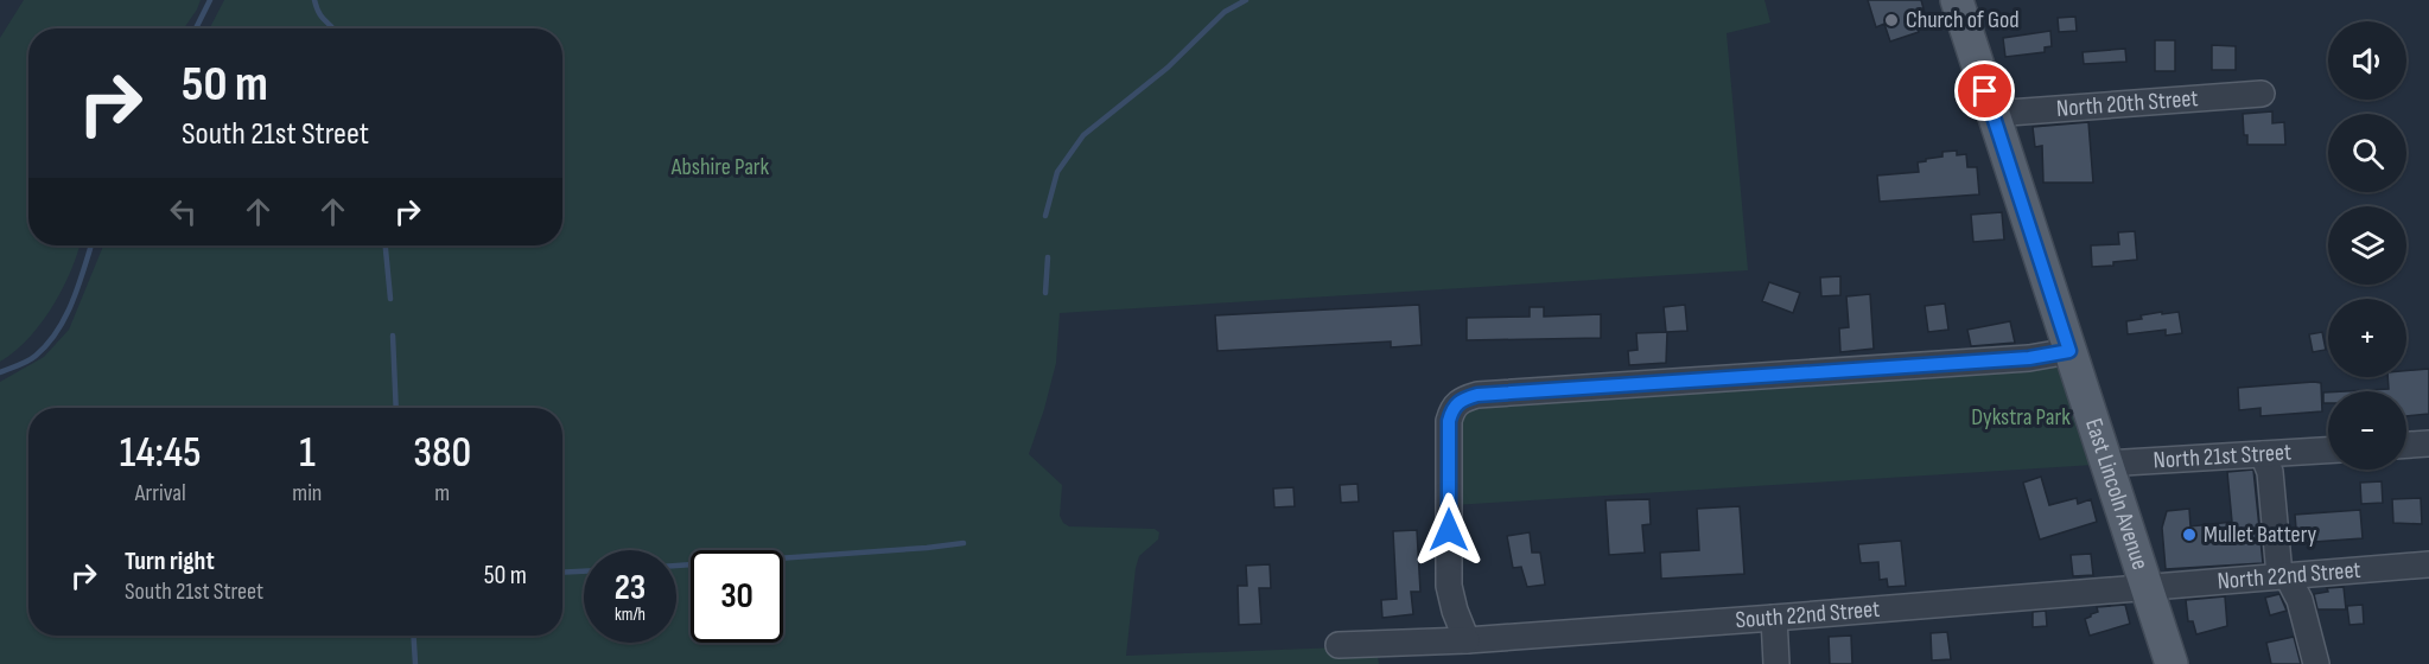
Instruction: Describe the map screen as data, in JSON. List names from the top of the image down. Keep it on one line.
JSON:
{"streets":{"main road":["East Lincoln Avenue"],"street":["North 20th Street","North 21st Street","North 22nd Street","South 22nd Street"]},"crossings":[["North 20th Street","East Lincoln Avenue"],["North 21st Street","East Lincoln Avenue"],["East Lincoln Avenue","North 22nd Street"],["East Lincoln Avenue","South 22nd Street"],["North 22nd Street","South 22nd Street"]],"parks":["Abshire Park","Dykstra Park"],"places":["Church of God","Mullet Battery"],"page":{"map_buttons":["+","−"],"turn":["50 m","South 21st Street"],"eta":["14:45","Arrival","1","min","380","m"],"list":[{"name":"Turn right","note":"South 21st Street","value":"50 m"}],"speed":"23 km/h","limit":"30"}}
